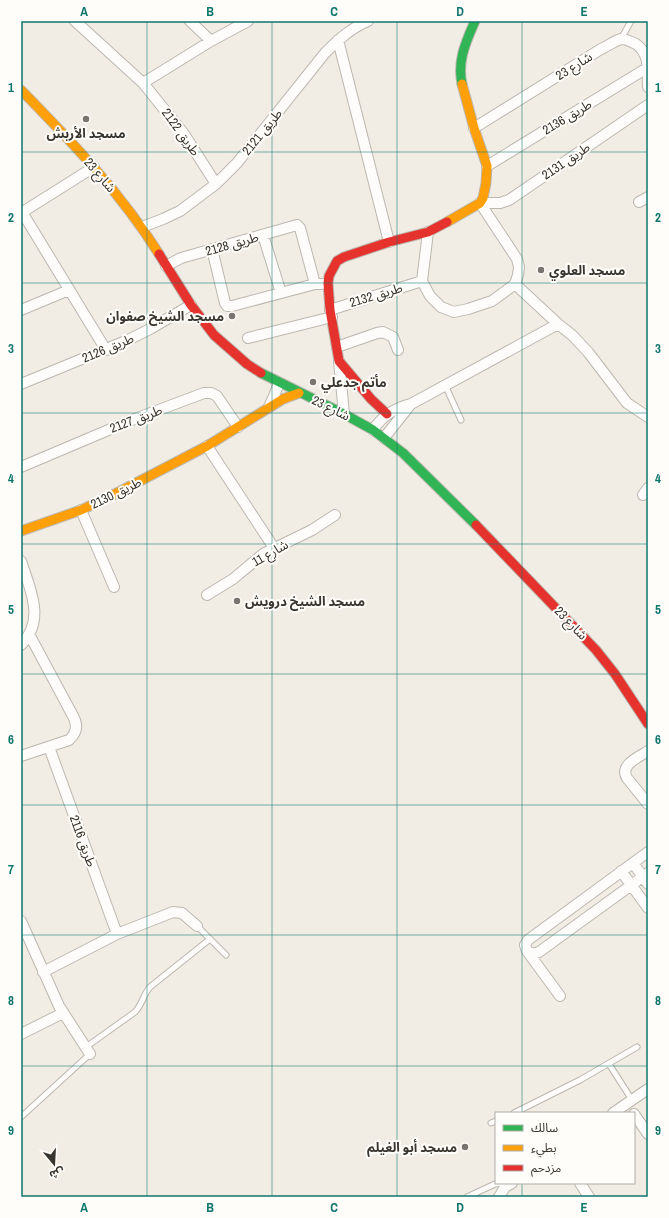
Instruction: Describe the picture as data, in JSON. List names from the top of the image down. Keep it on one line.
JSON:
{"streets":{"street":["شارع 23","طريق 2136","طريق 2122","طريق 2121","طريق 2131","طريق 2128","طريق 2132","طريق 2126","طريق 2127","طريق 2130","شارع 11","طريق 2116"]},"crossings":[["شارع 23","طريق 2121"],["شارع 23","طريق 2128"],["شارع 23","طريق 2126"],["شارع 23","طريق 2130"],["طريق 2122","طريق 2121"],["طريق 2131","طريق 2132"],["طريق 2127","طريق 2130"]],"places":["مسجد الأربش","مسجد العلوي","مسجد الشيخ صفوان","مأتم جدعلي","مسجد الشيخ درويش","مسجد أبو الغيلم"],"legend":["سالك","بطيء","مزدحم"],"north":"bottom","grid":{"columns":["A","B","C","D","E"],"rows":["1","2","3","4","5","6","7","8","9"]}}
